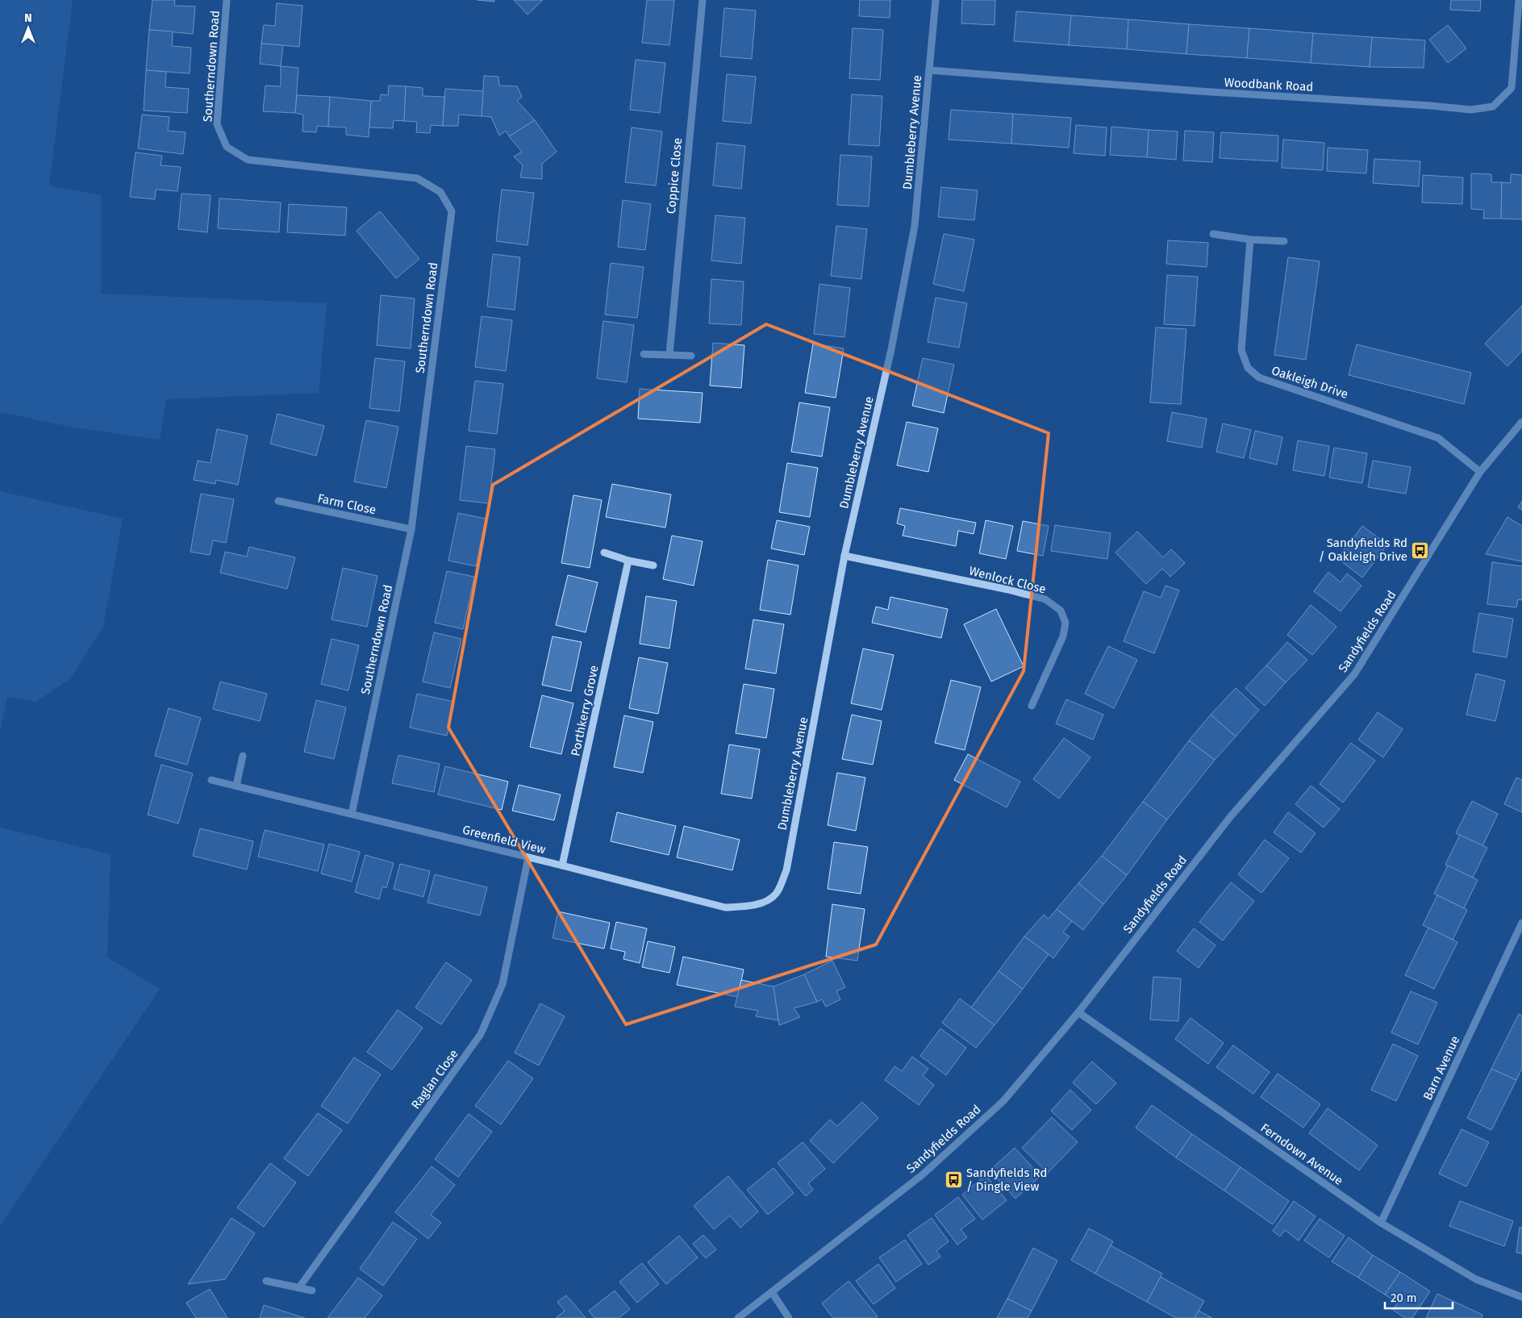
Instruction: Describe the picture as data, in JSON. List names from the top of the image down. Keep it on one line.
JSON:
{"streets":{"street":["Southerndown Road","Woodbank Road","Dumbleberry Avenue","Coppice Close","Oakleigh Drive","Farm Close","Wenlock Close","Sandyfields Road","Porthkerry Grove","Greenfield View","Barn Avenue","Raglan Close","Ferndown Avenue"]},"crossings":[["Southerndown Road","Farm Close"],["Southerndown Road","Greenfield View"],["Woodbank Road","Dumbleberry Avenue"],["Dumbleberry Avenue","Wenlock Close"],["Dumbleberry Avenue","Greenfield View"],["Oakleigh Drive","Sandyfields Road"],["Sandyfields Road","Ferndown Avenue"],["Porthkerry Grove","Greenfield View"],["Greenfield View","Raglan Close"],["Barn Avenue","Ferndown Avenue"]],"places":{"bus stop":["Sandyfields Rd / Oakleigh Drive","Sandyfields Rd / Dingle View"]},"scale_bar":"20 m","north":"top"}
